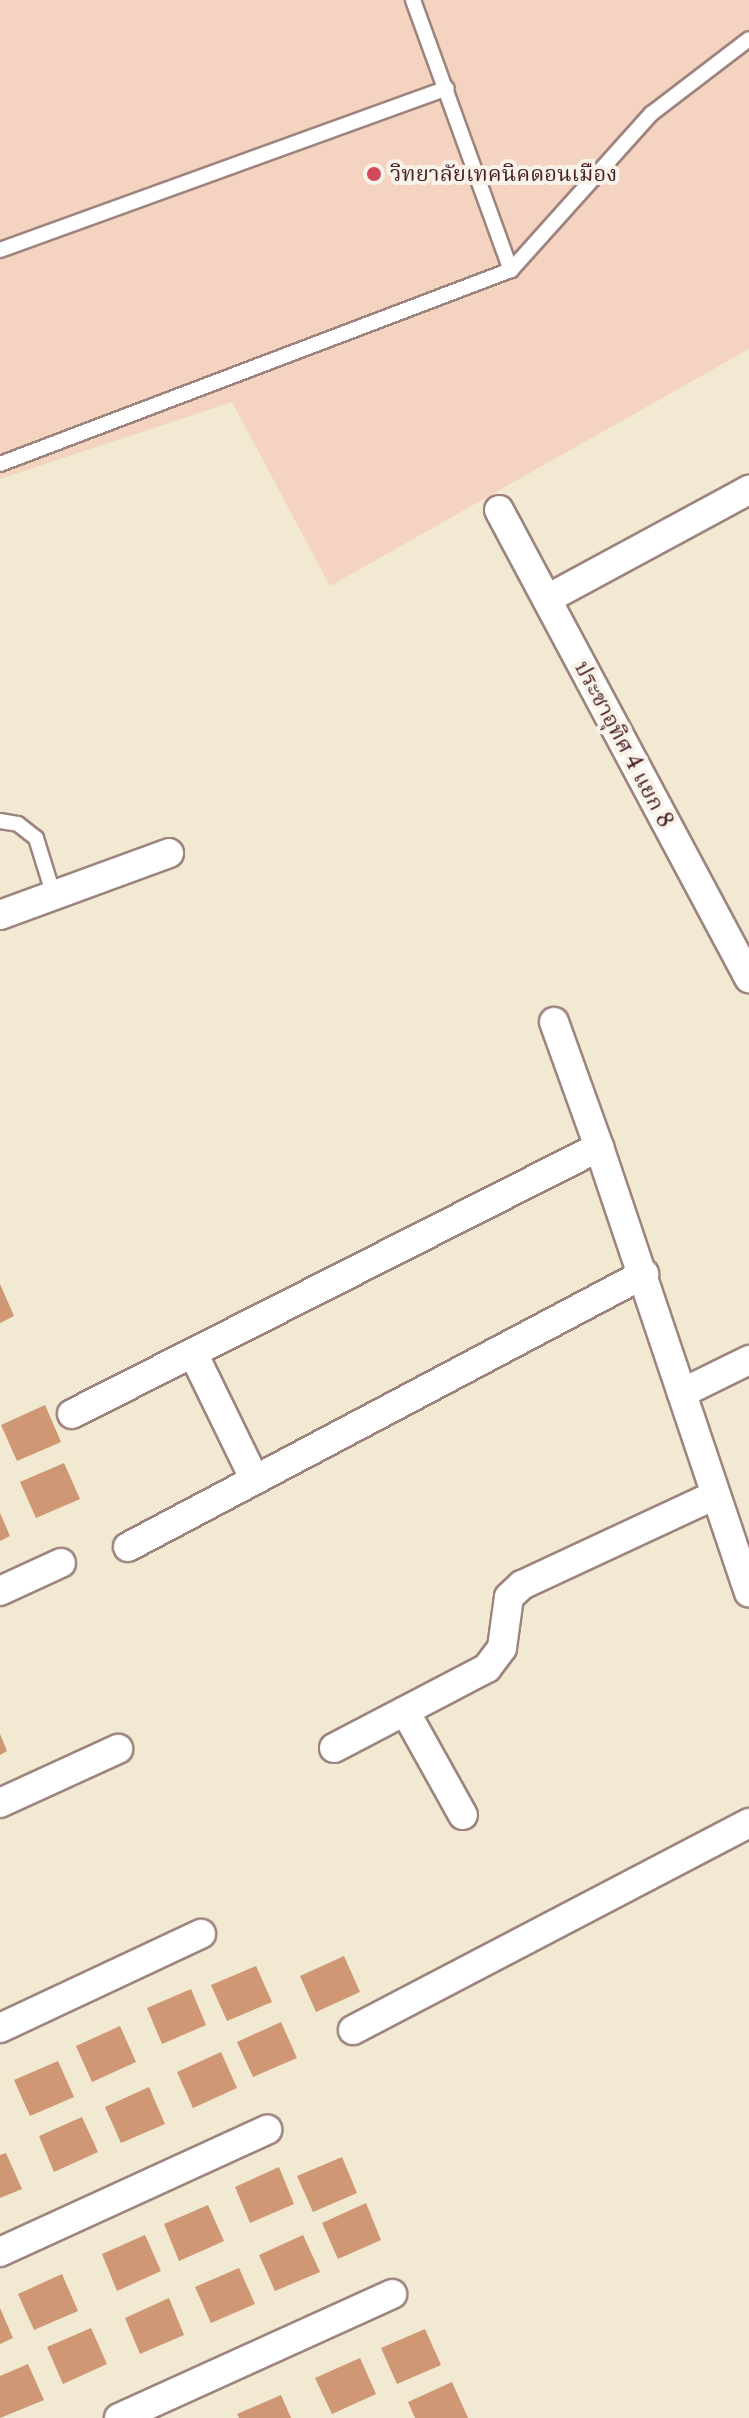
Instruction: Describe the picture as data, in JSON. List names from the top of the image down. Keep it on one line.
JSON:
{"streets":{"street":["ประชาอุทิศ 4 แยก 8"]},"places":["วิทยาลัยเทคนิคดอนเมือง"]}
